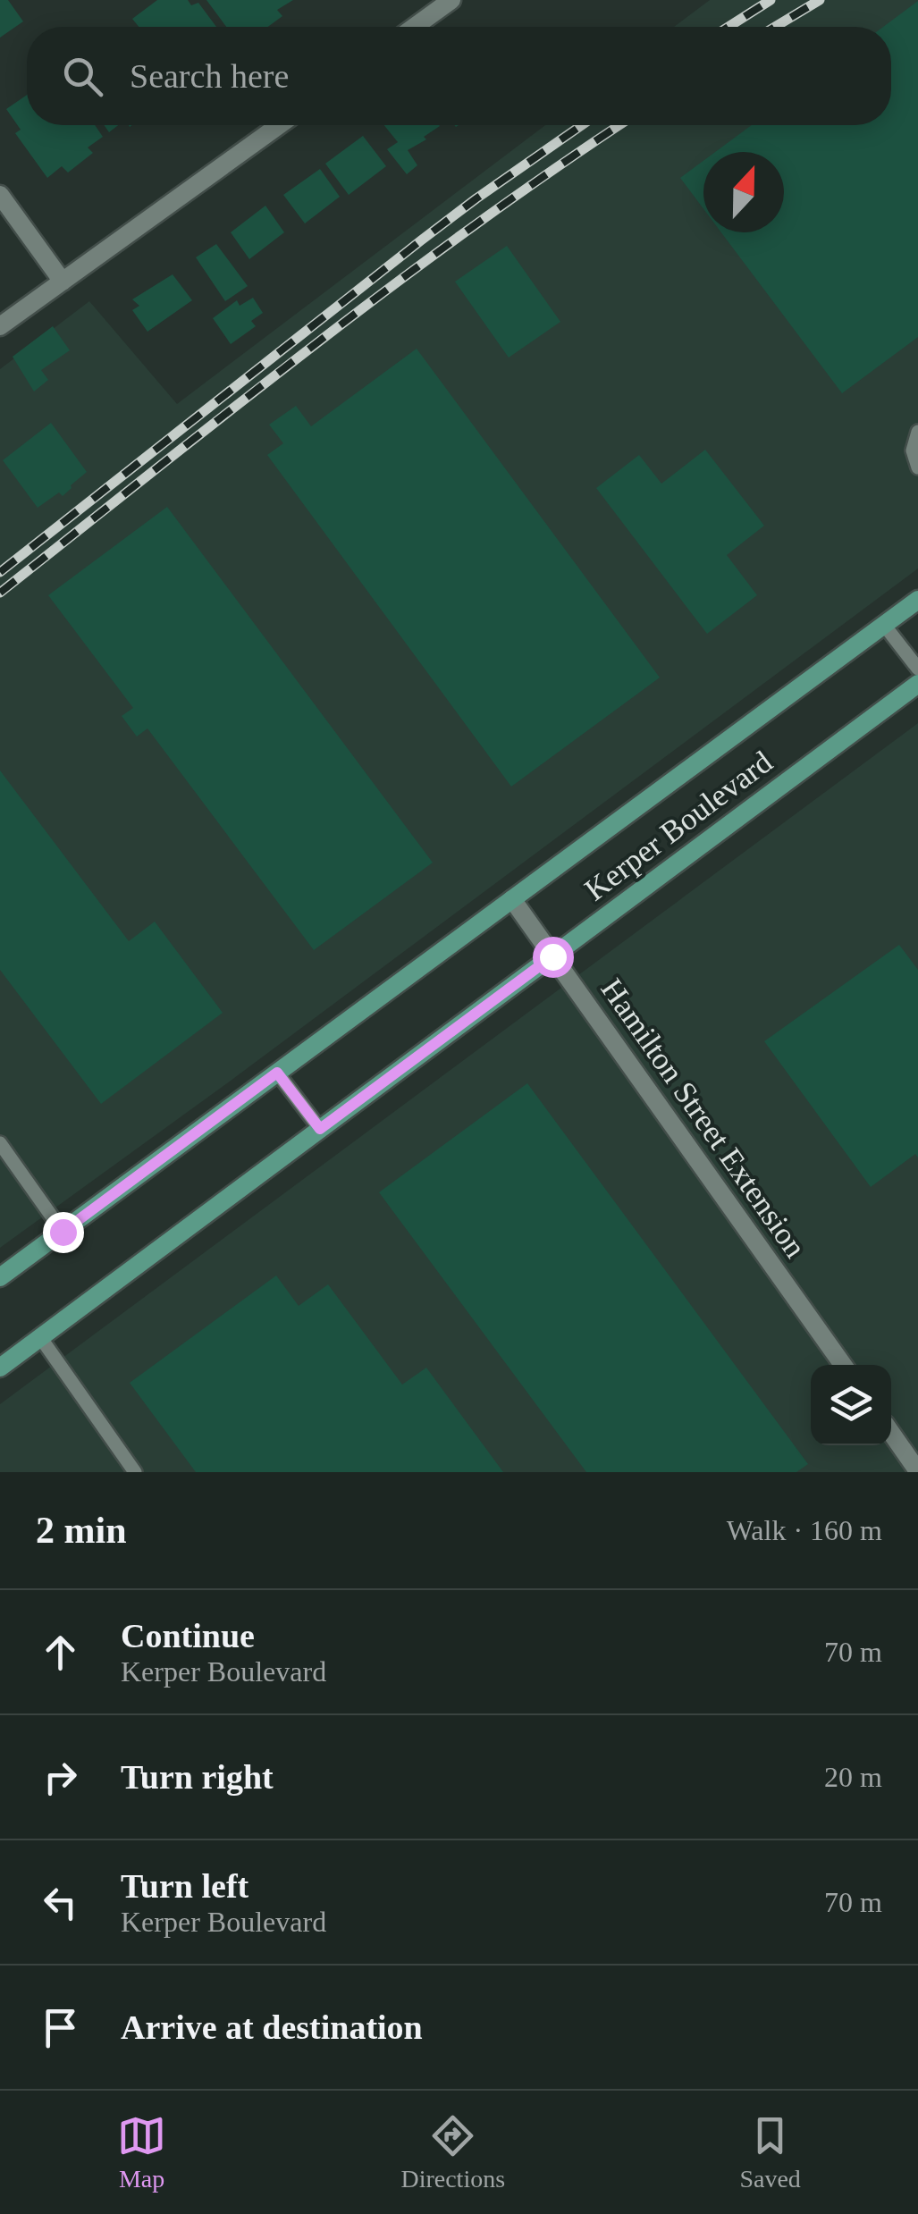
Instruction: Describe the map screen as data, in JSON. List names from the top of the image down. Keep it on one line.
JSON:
{"streets":{"street":["Kerper Boulevard","Hamilton Street Extension"]},"crossings":[["Kerper Boulevard","Hamilton Street Extension"]],"north":"top","page":{"search":"Search here","heading":["2 min","Walk · 160 m"],"list":[["Continue","Kerper Boulevard","70 m"],["Turn right","20 m"],["Turn left","Kerper Boulevard","70 m"],"Arrive at destination"],"nav":["Map","Directions","Saved"]}}
